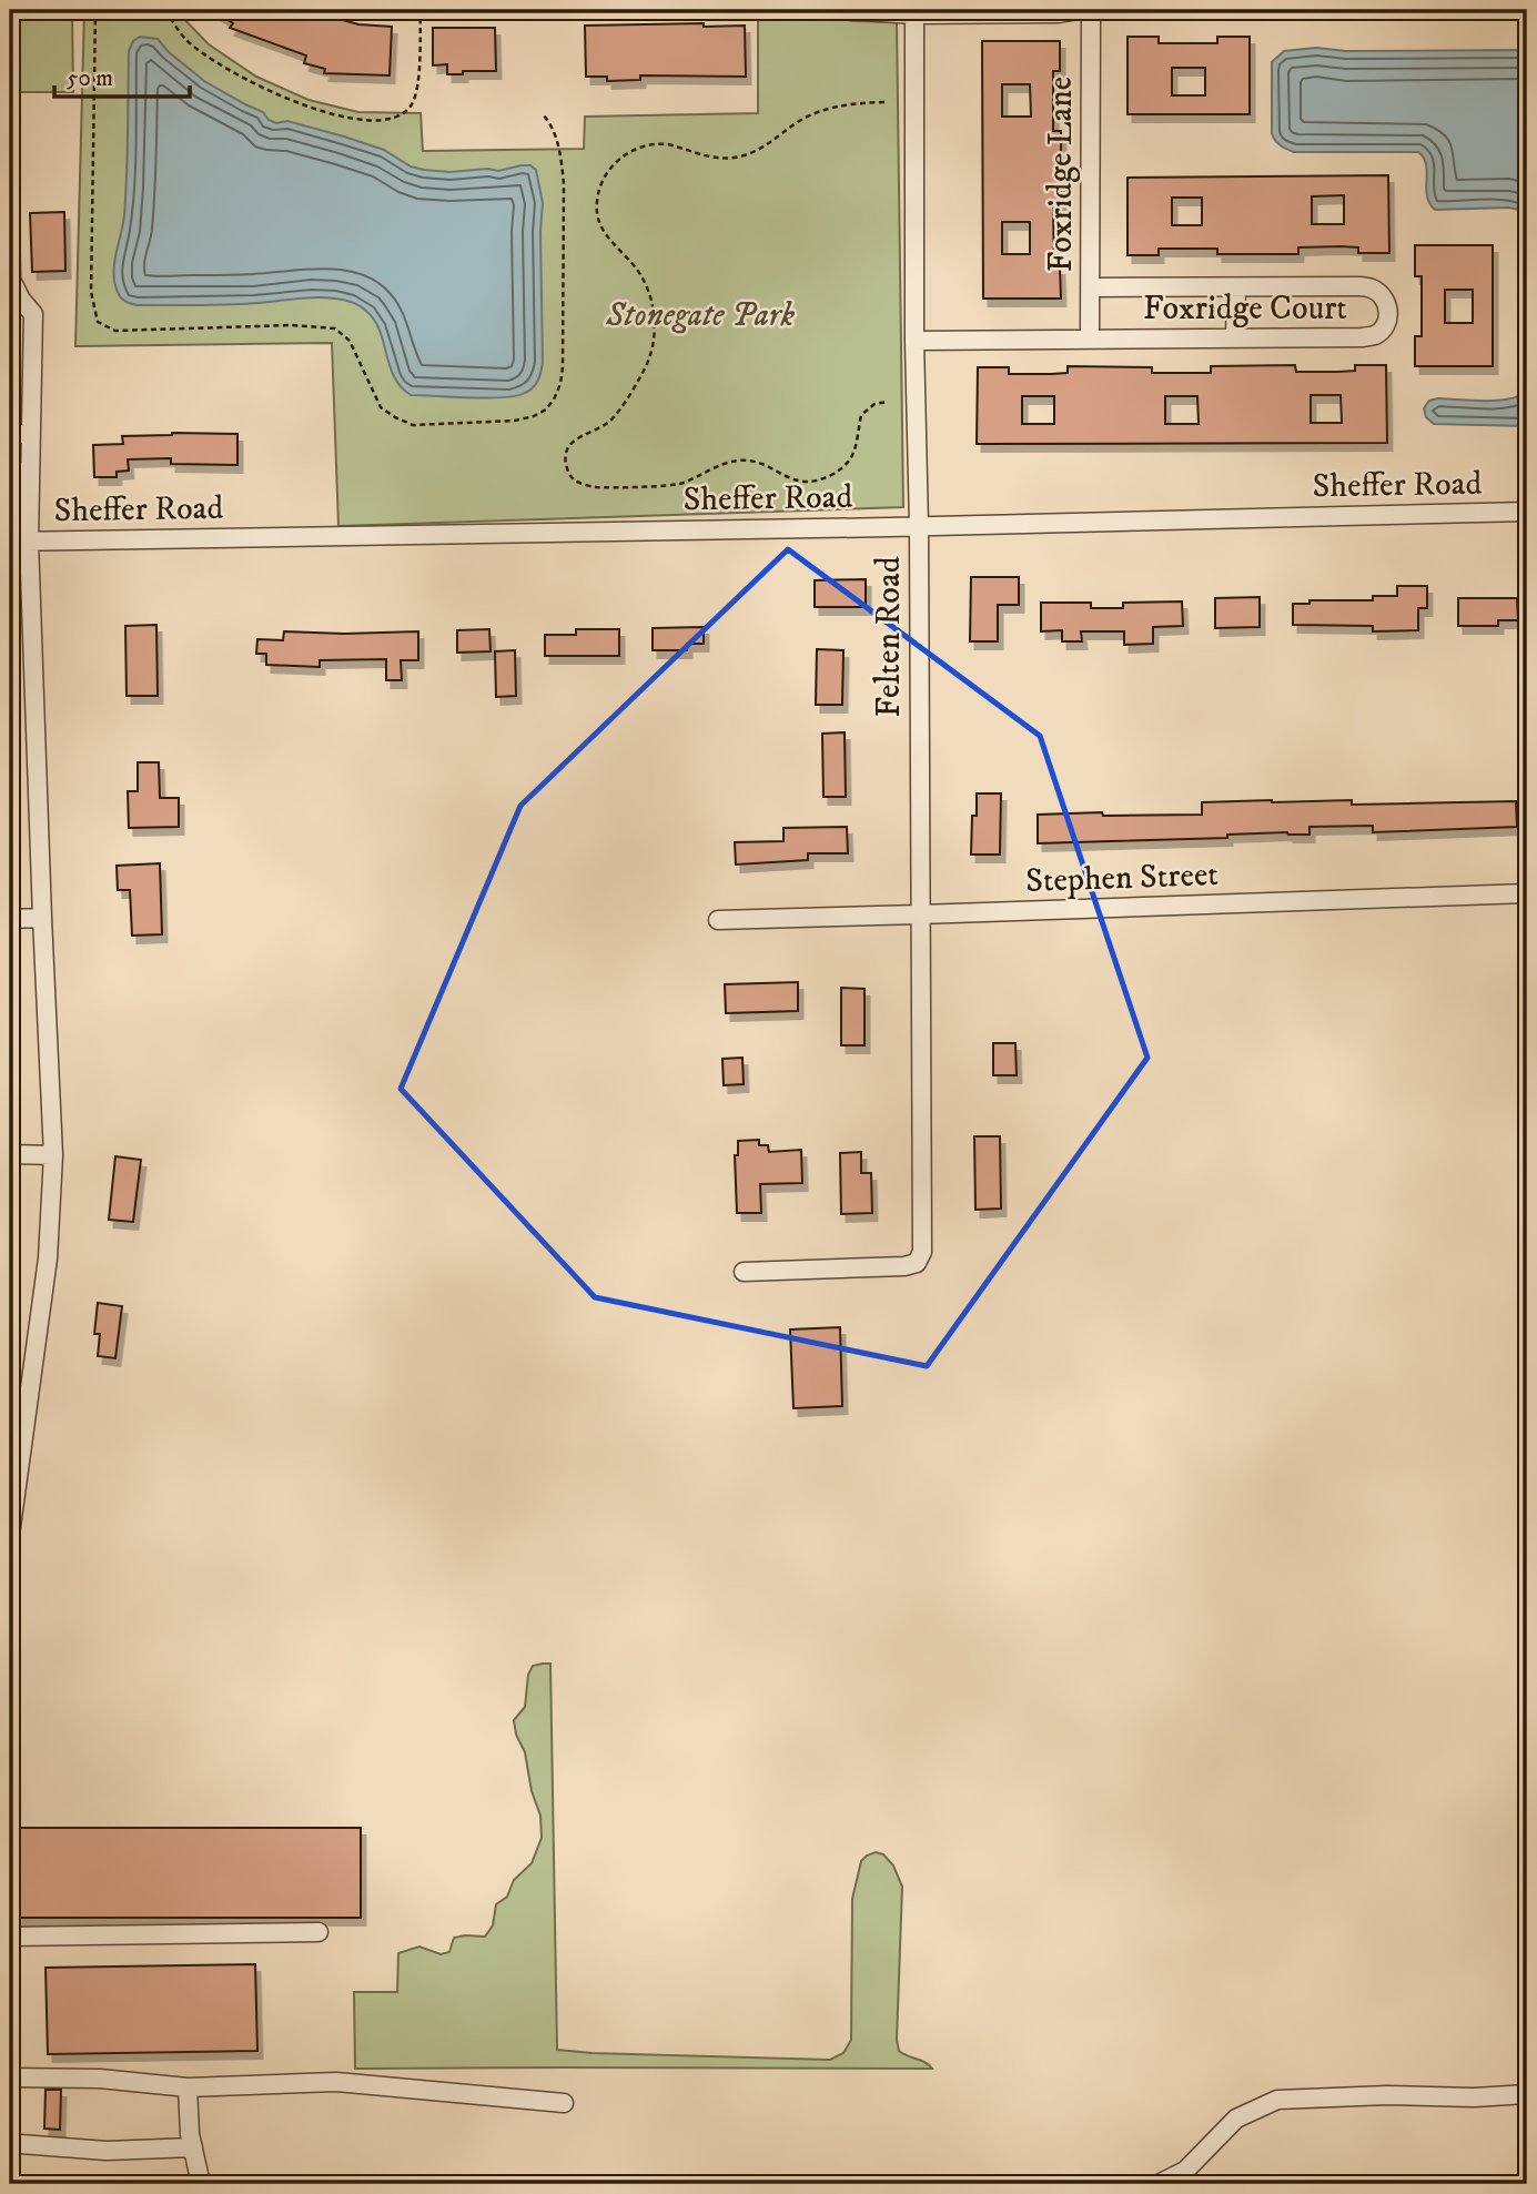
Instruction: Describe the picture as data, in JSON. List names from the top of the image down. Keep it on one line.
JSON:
{"streets":{"street":["Foxridge Lane","Foxridge Court","Sheffer Road","Felten Road","Stephen Street"]},"crossings":[["Foxridge Lane","Foxridge Court"],["Foxridge Court","Felten Road"],["Sheffer Road","Felten Road"],["Felten Road","Stephen Street"]],"parks":["Stonegate Park"],"scale_bar":"50 m"}
